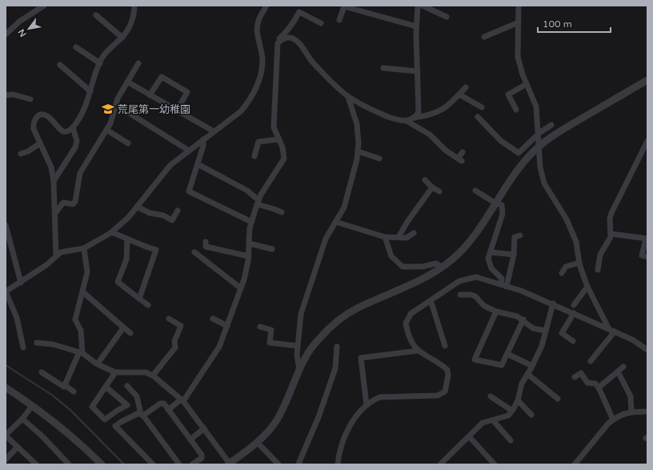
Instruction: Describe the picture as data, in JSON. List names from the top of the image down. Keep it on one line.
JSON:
{"places":{"school or university":["荒尾第一幼稚園"]},"scale_bar":"100 m","north":"bottom left"}
